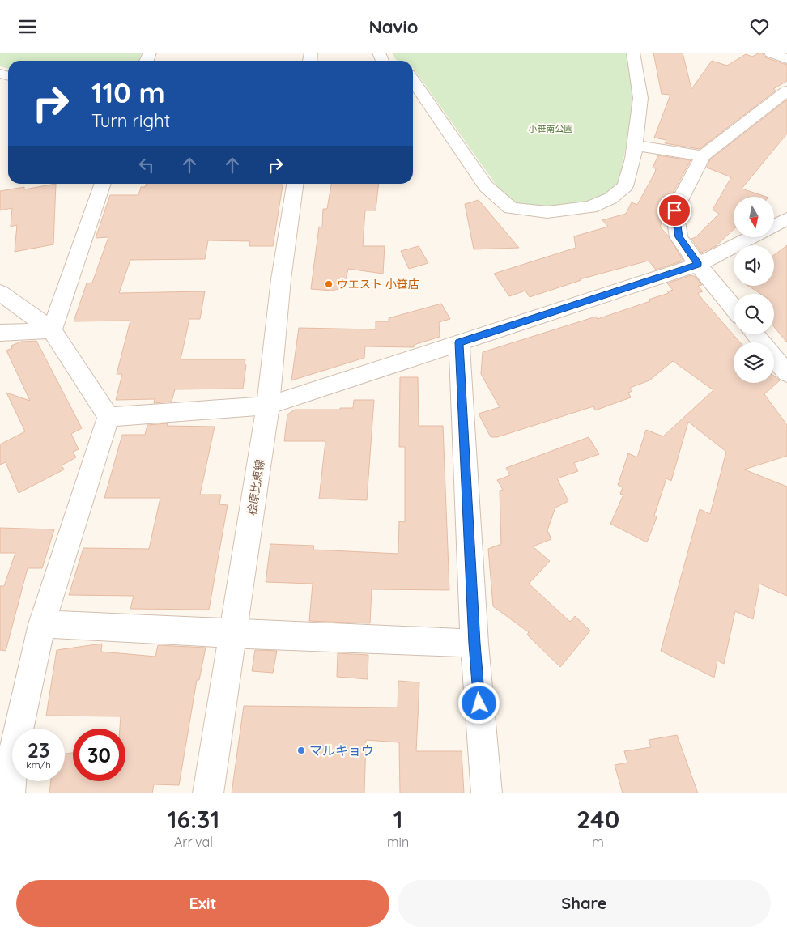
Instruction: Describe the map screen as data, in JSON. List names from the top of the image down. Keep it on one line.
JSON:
{"streets":{"street":["桧原比恵線"]},"parks":["小笹南公園"],"places":["ウエスト 小笹店","マルキョウ"],"north":"bottom","page":{"header":"Navio","turn":["110 m","Turn right"],"speed":"23 km/h","limit":"30","eta":["16:31","Arrival","1","min","240","m"],"buttons":["Exit","Share"]}}
